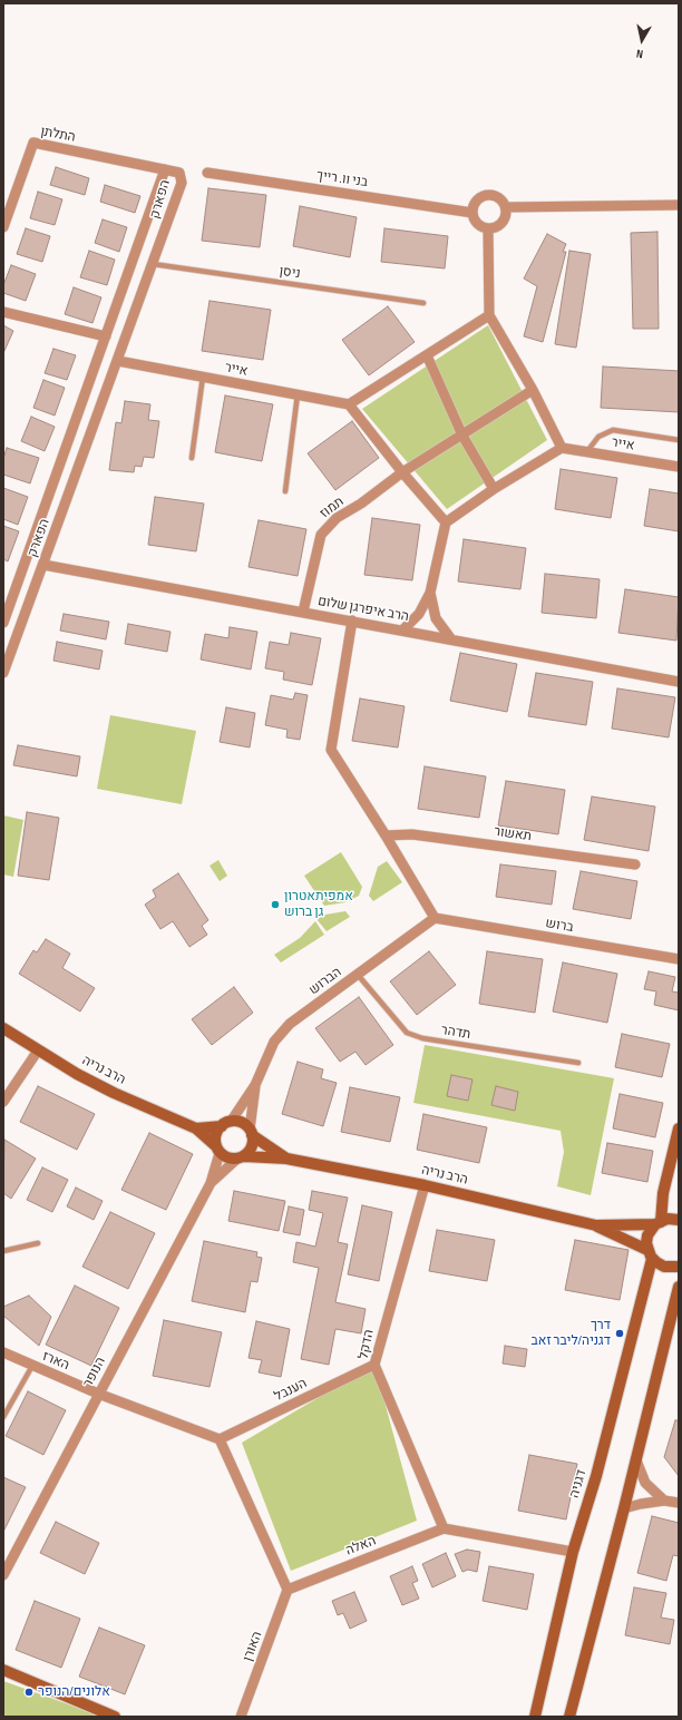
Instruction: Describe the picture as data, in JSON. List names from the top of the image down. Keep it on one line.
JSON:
{"streets":{"street":["התלתן","בני וו. רייך","הפארק","אייר","תמוז","הרב איפרגן שלום","תאשור","ברוש","הברוש","הרב נריה","הדקל","הארז","הנופר","הענבל","דגניה","האלה","האורן"],"lane":["ניסן","תדהר"]},"crossings":[["התלתן","הפארק"],["הפארק","ניסן"],["הפארק","אייר"],["הפארק","הרב איפרגן שלום"],["תמוז","הרב איפרגן שלום"],["ברוש","הברוש"],["הברוש","תדהר"],["הברוש","הרב נריה"],["הברוש","הנופר"],["הרב נריה","הדקל"],["הרב נריה","הנופר"],["הרב נריה","דגניה"],["הדקל","הענבל"],["הדקל","האלה"],["הארז","הנופר"],["הארז","הענבל"],["האלה","האורן"]],"places":["אמפיתאטרון גן ברוש","דרך דגניה/ליבר זאב","אלונים/הנופר"],"north":"bottom"}
